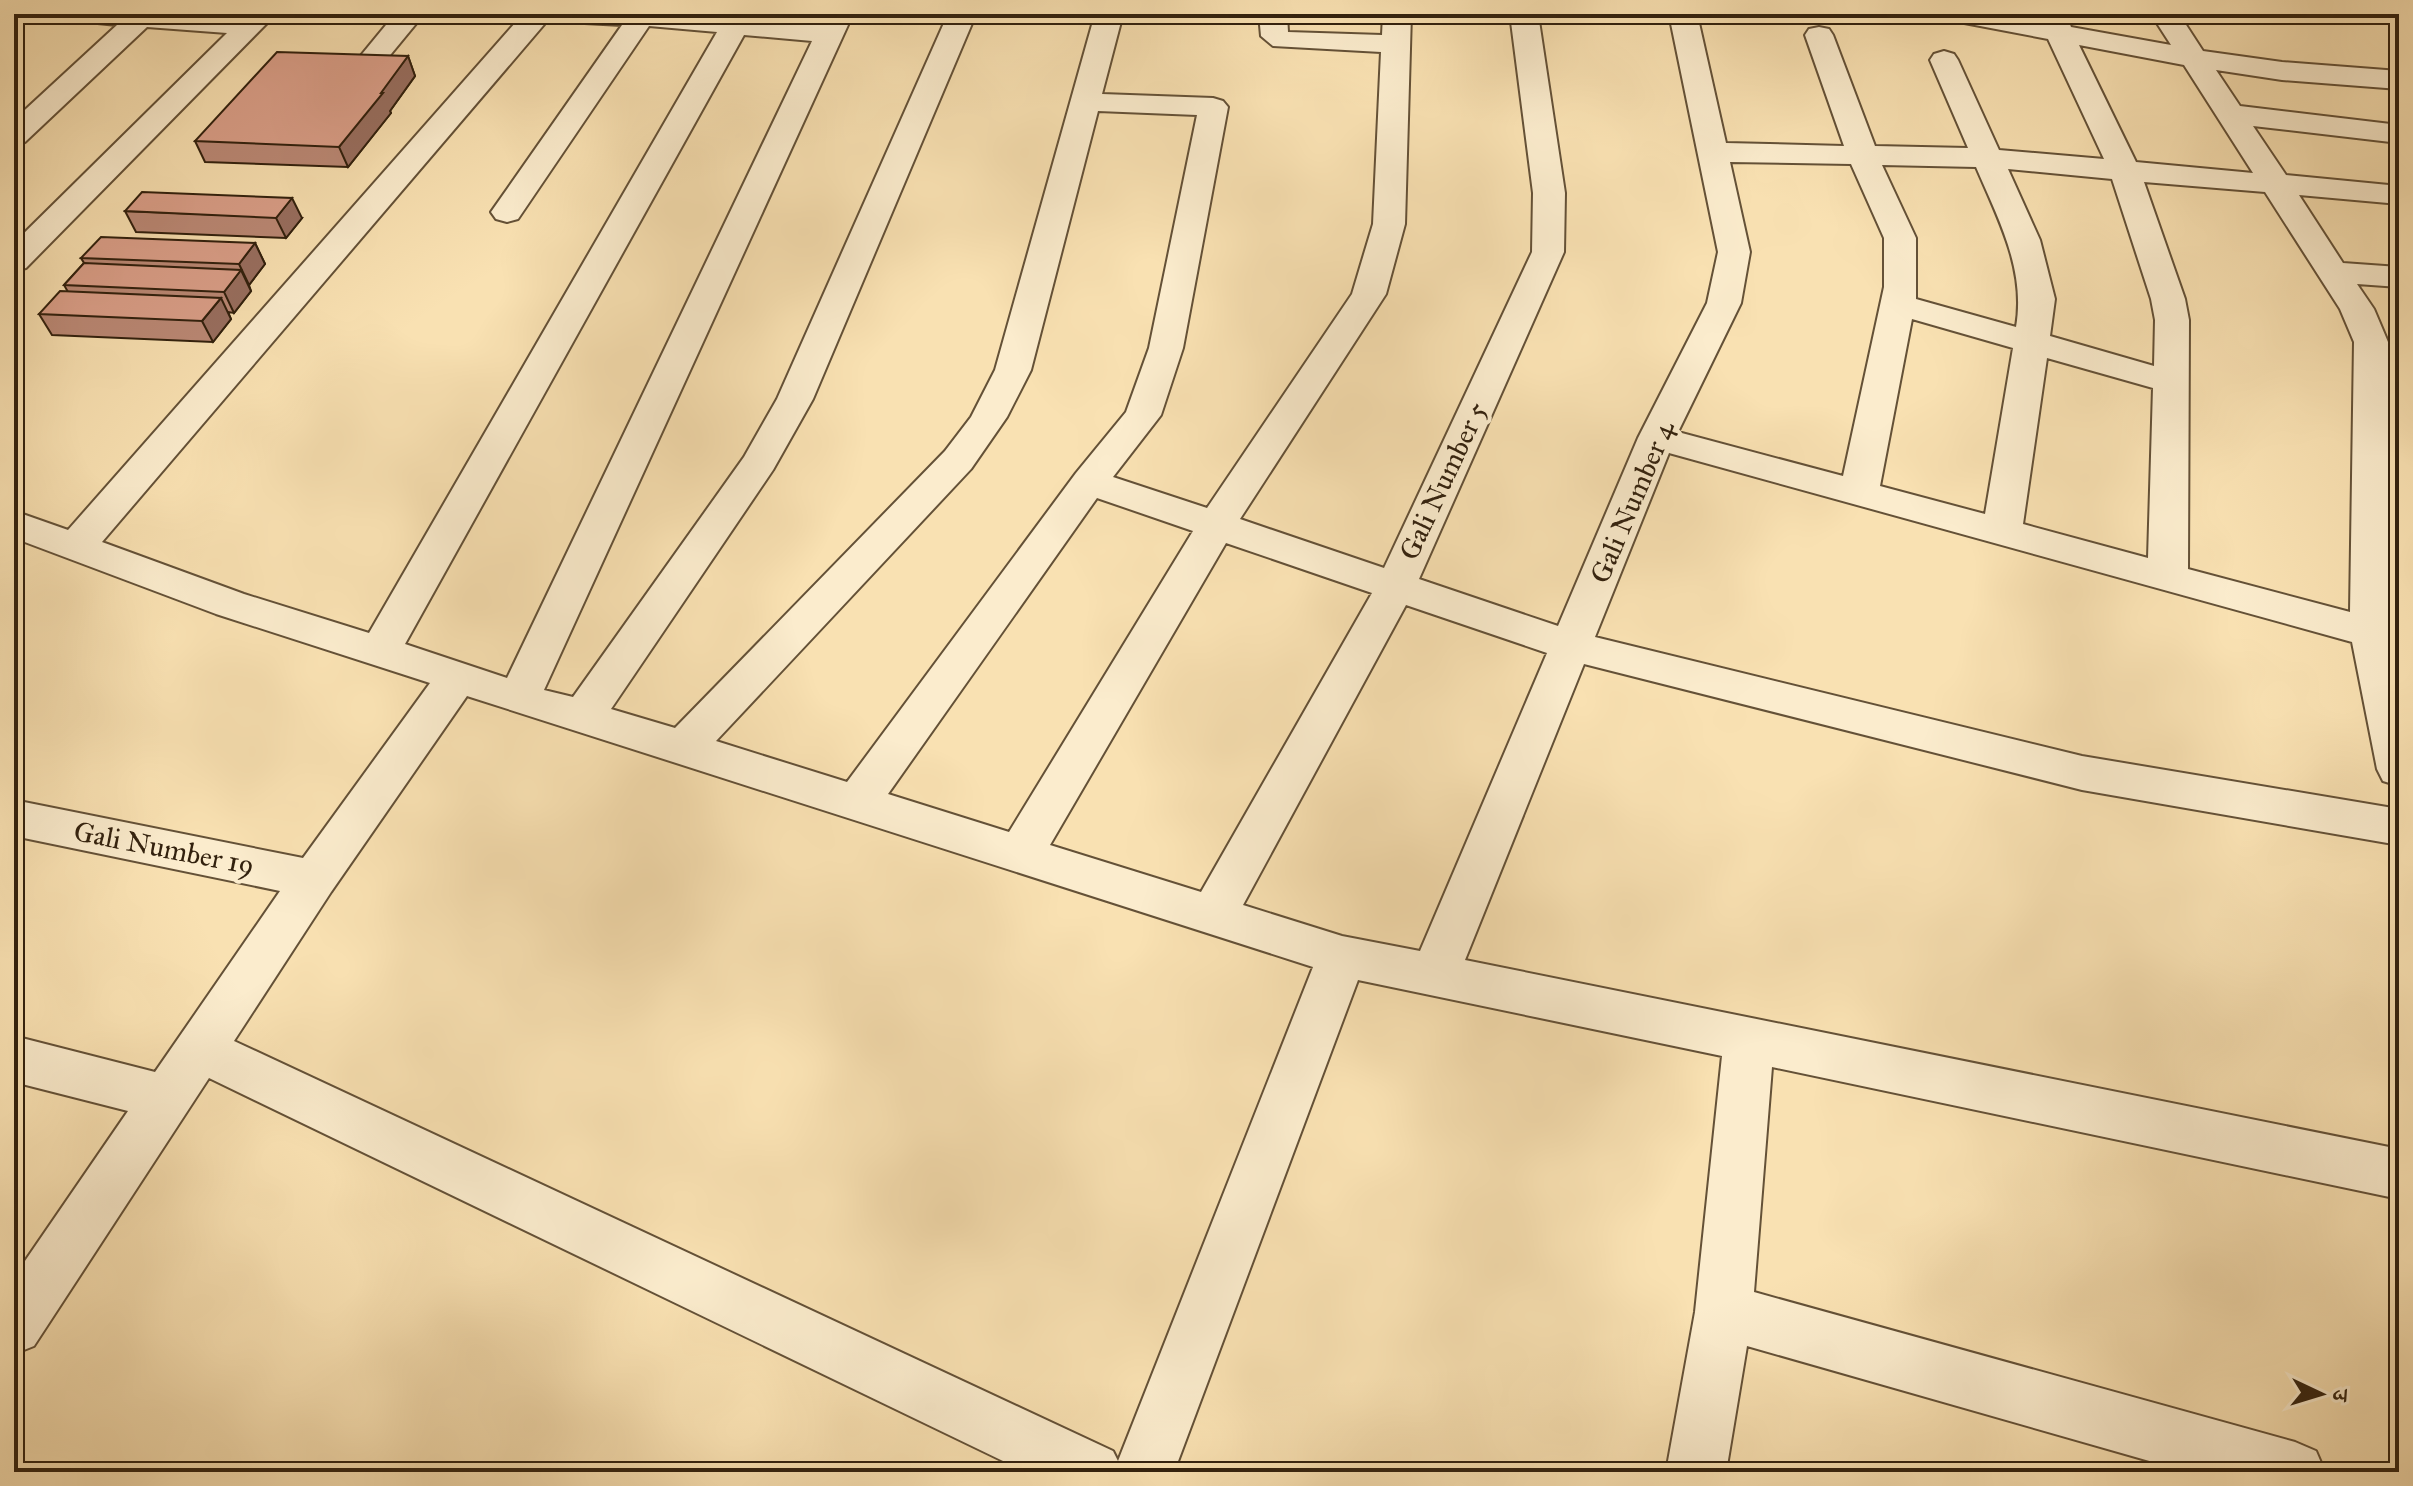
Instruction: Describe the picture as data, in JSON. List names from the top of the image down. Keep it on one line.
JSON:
{"streets":{"street":["Gali Number 5","Gali Number 4","Gali Number 19"]},"north":"right"}
